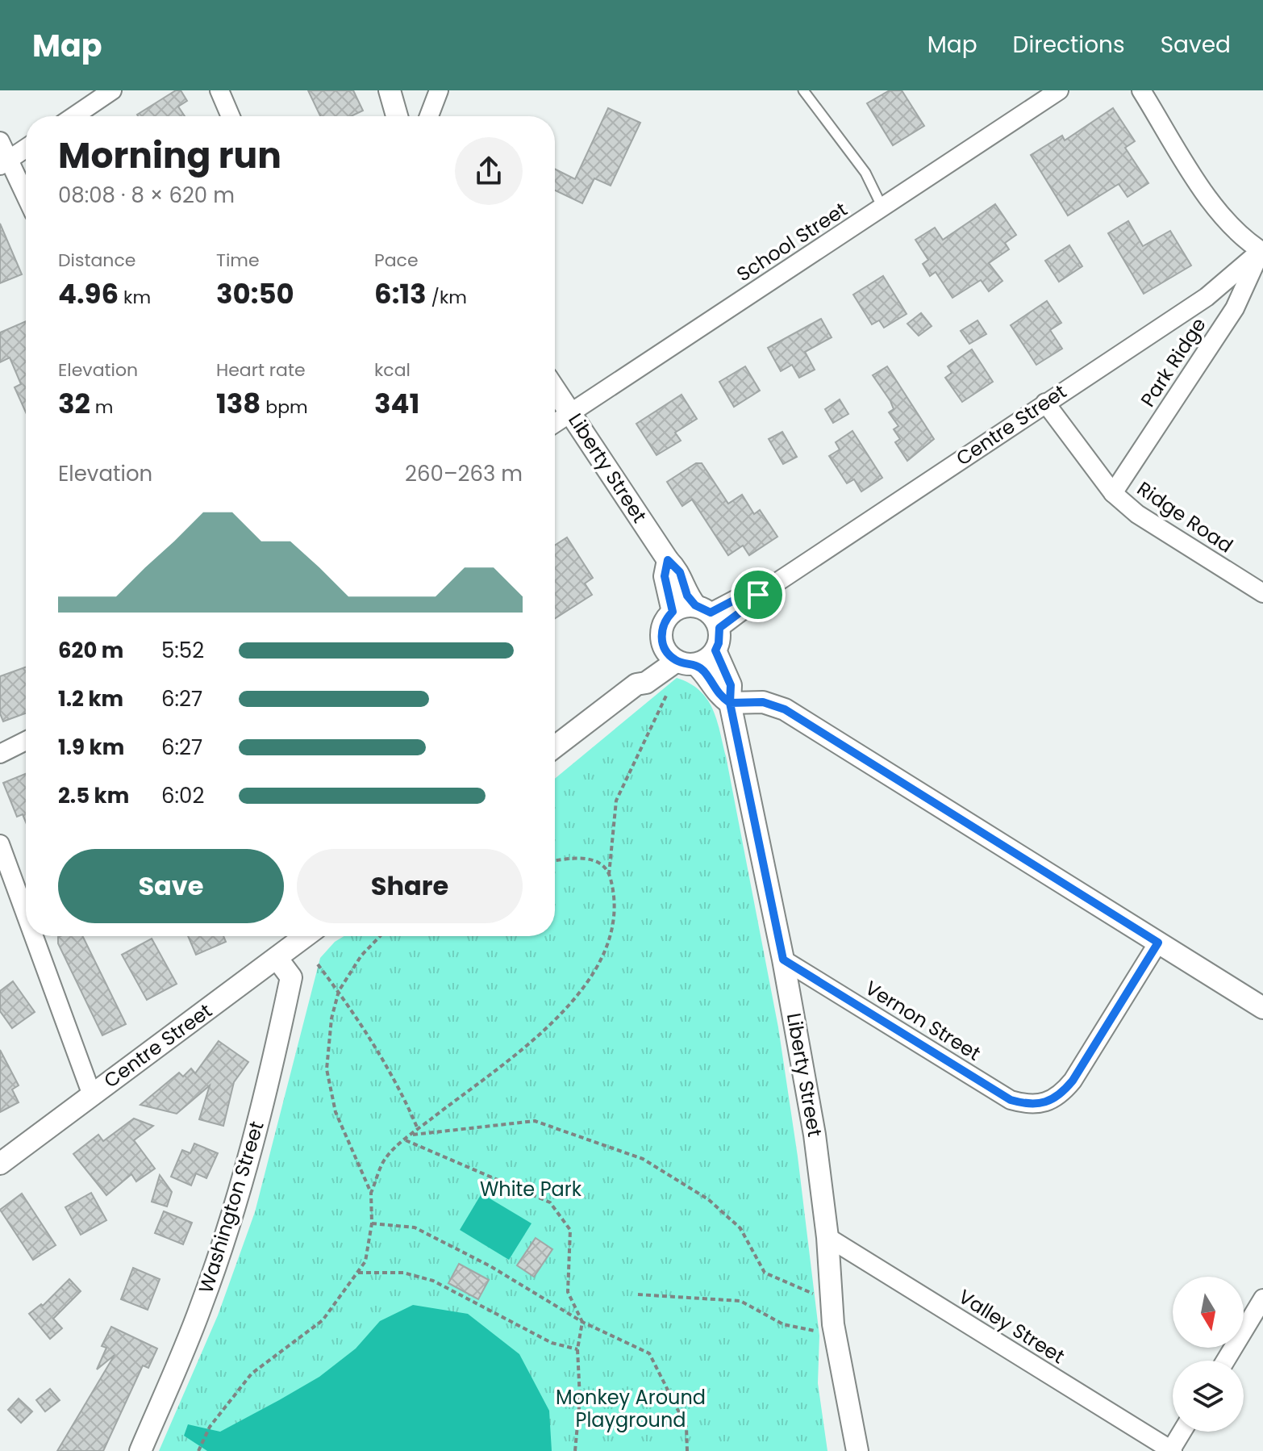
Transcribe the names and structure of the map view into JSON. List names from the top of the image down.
{
  "streets": {
    "street": [
      "School Street",
      "Park Ridge",
      "Centre Street",
      "Liberty Street",
      "Ridge Road",
      "Vernon Street",
      "Washington Street",
      "Valley Street"
    ]
  },
  "crossings": [
    ["School Street", "Liberty Street"],
    ["Park Ridge", "Centre Street"],
    ["Park Ridge", "Ridge Road"],
    ["Centre Street", "Liberty Street"],
    ["Centre Street", "Ridge Road"],
    ["Centre Street", "Washington Street"],
    ["Liberty Street", "Vernon Street"],
    ["Liberty Street", "Valley Street"]
  ],
  "parks": ["White Park", "Monkey Around Playground"],
  "north": "bottom",
  "page": {
    "header": "Map",
    "nav": ["Map", "Directions", "Saved"],
    "heading": ["Morning run", "08:08 · 8 × 620 m"],
    "stats": [
      ["Distance", "4.96 km"],
      ["Time", "30:50"],
      ["Pace", "6:13 /km"],
      ["Elevation", "32 m"],
      ["Heart rate", "138 bpm"],
      ["kcal", "341"]
    ],
    "chart": ["Elevation", "260–263 m"],
    "list": [
      {
        "name": "620 m",
        "note": "5:52"
      },
      {
        "name": "1.2 km",
        "note": "6:27"
      },
      {
        "name": "1.9 km",
        "note": "6:27"
      },
      {
        "name": "2.5 km",
        "note": "6:02"
      }
    ],
    "buttons": ["Save", "Share"]
  }
}
